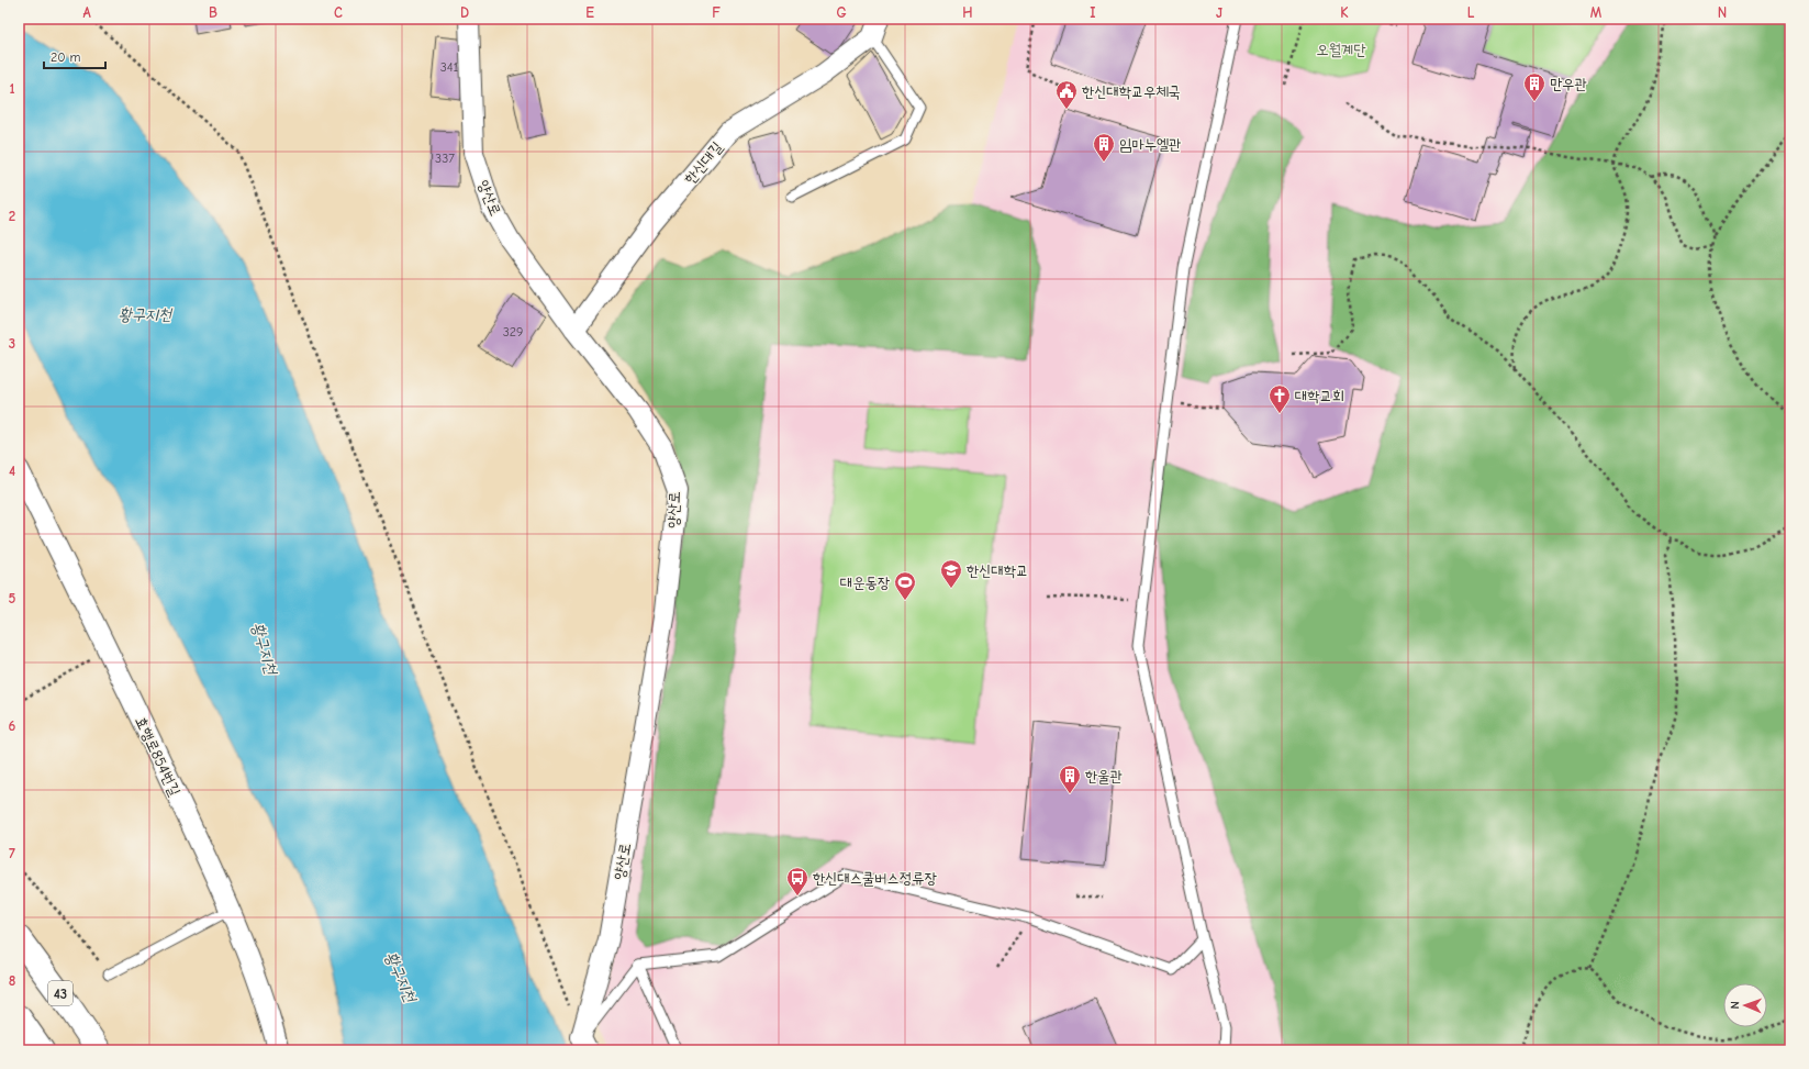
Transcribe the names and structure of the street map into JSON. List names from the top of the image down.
{
  "streets": {
    "highway": ["43"],
    "street": ["한신대길", "양산로", "효행로854번길"]
  },
  "crossings": [
    ["한신대길", "양산로"]
  ],
  "water": ["황구지천"],
  "parks": ["오월계단"],
  "places": {
    "building": ["만우관", "임마누엘관", "한울관"],
    "public building": ["한신대학교우체국"],
    "church": ["대학교회"],
    "school or university": ["한신대학교"],
    "sports": ["대운동장"],
    "bus stop": ["한신대스쿨버스정류장"]
  },
  "house_numbers": ["341", "337", "329"],
  "scale_bar": "20 m",
  "north": "left",
  "grid": {
    "columns": [
      "A",
      "B",
      "C",
      "D",
      "E",
      "F",
      "G",
      "H",
      "I",
      "J",
      "K",
      "L",
      "M",
      "N"
    ],
    "rows": [
      "1",
      "2",
      "3",
      "4",
      "5",
      "6",
      "7",
      "8"
    ]
  }
}
